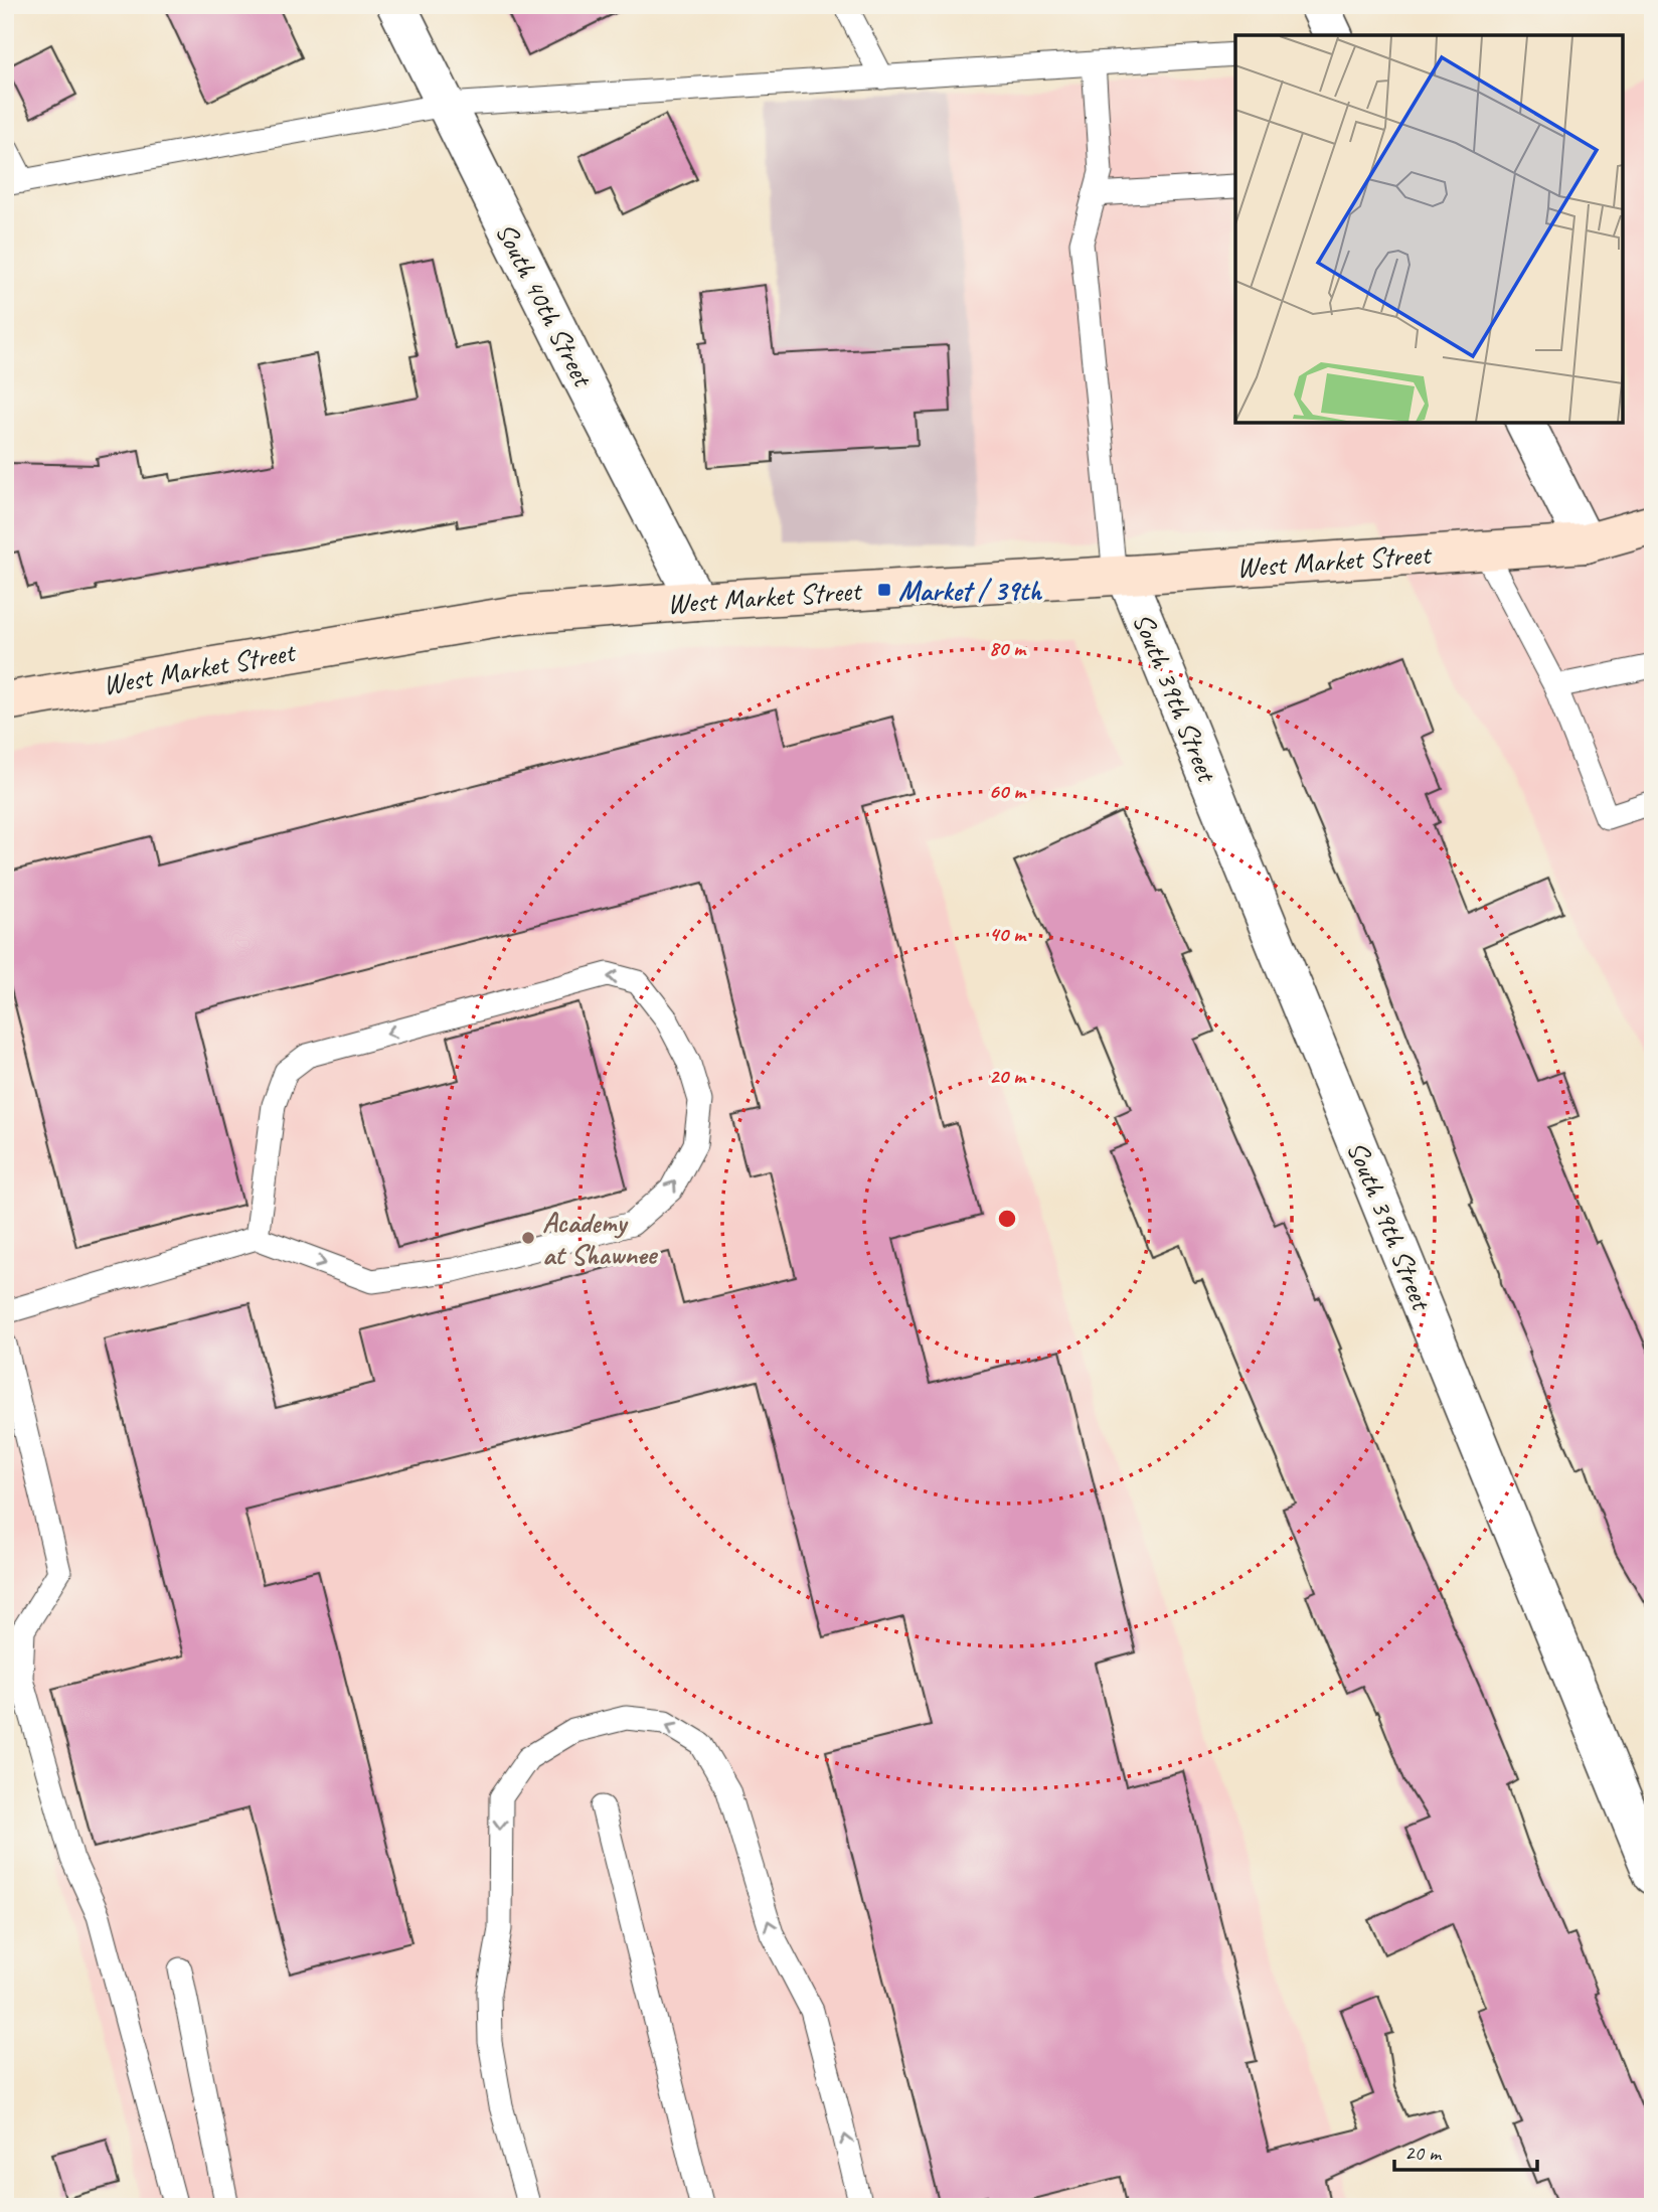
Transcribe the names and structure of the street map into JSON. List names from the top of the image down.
{
  "streets": {
    "street": ["South 40th Street", "West Market Street", "South 39th Street"]
  },
  "crossings": [
    ["South 40th Street", "West Market Street"],
    ["West Market Street", "South 39th Street"]
  ],
  "places": {
    "transit": ["Market / 39th"],
    "other": ["Academy at Shawnee"]
  },
  "scale_bar": "20 m",
  "rings": [
    "80 m",
    "60 m",
    "40 m",
    "20 m"
  ]
}
